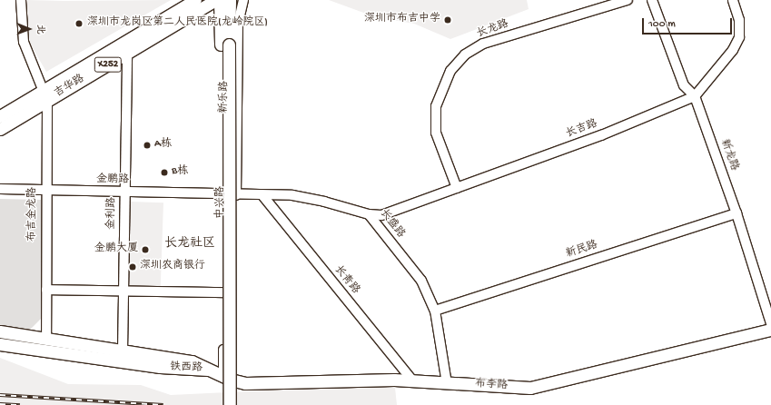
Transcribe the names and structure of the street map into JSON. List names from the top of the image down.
{
  "streets": {
    "main road": [
      "X252",
      "吉华路",
      "中兴路",
      "铁西路",
      "布李路"
    ],
    "street": [
      "长龙路",
      "新乐路",
      "长吉路",
      "新龙路",
      "金鹏路",
      "金利路",
      "布吉金龙路",
      "长盛路",
      "新民路",
      "长青路"
    ]
  },
  "crossings": [
    ["长龙路", "长吉路"],
    ["吉华路", "金利路"],
    ["吉华路", "布吉金龙路"],
    ["新乐路", "金鹏路"],
    ["新乐路", "长盛路"],
    ["长吉路", "新龙路"],
    ["长吉路", "长盛路"],
    ["新龙路", "新民路"],
    ["金鹏路", "金利路"],
    ["金鹏路", "布吉金龙路"],
    ["金鹏路", "长盛路"],
    ["金利路", "铁西路"],
    ["布吉金龙路", "铁西路"],
    ["长盛路", "新民路"],
    ["长盛路", "长青路"],
    ["长盛路", "布李路"],
    ["长青路", "布李路"],
    ["铁西路", "布李路"]
  ],
  "districts": ["长龙社区"],
  "places": [
    "深圳市布吉中学",
    "深圳市龙岗区第二人民医院(龙岭院区)",
    "A栋",
    "B栋",
    "金鹏大厦",
    "深圳农商银行"
  ],
  "scale_bar": "100 m",
  "north": "right"
}
